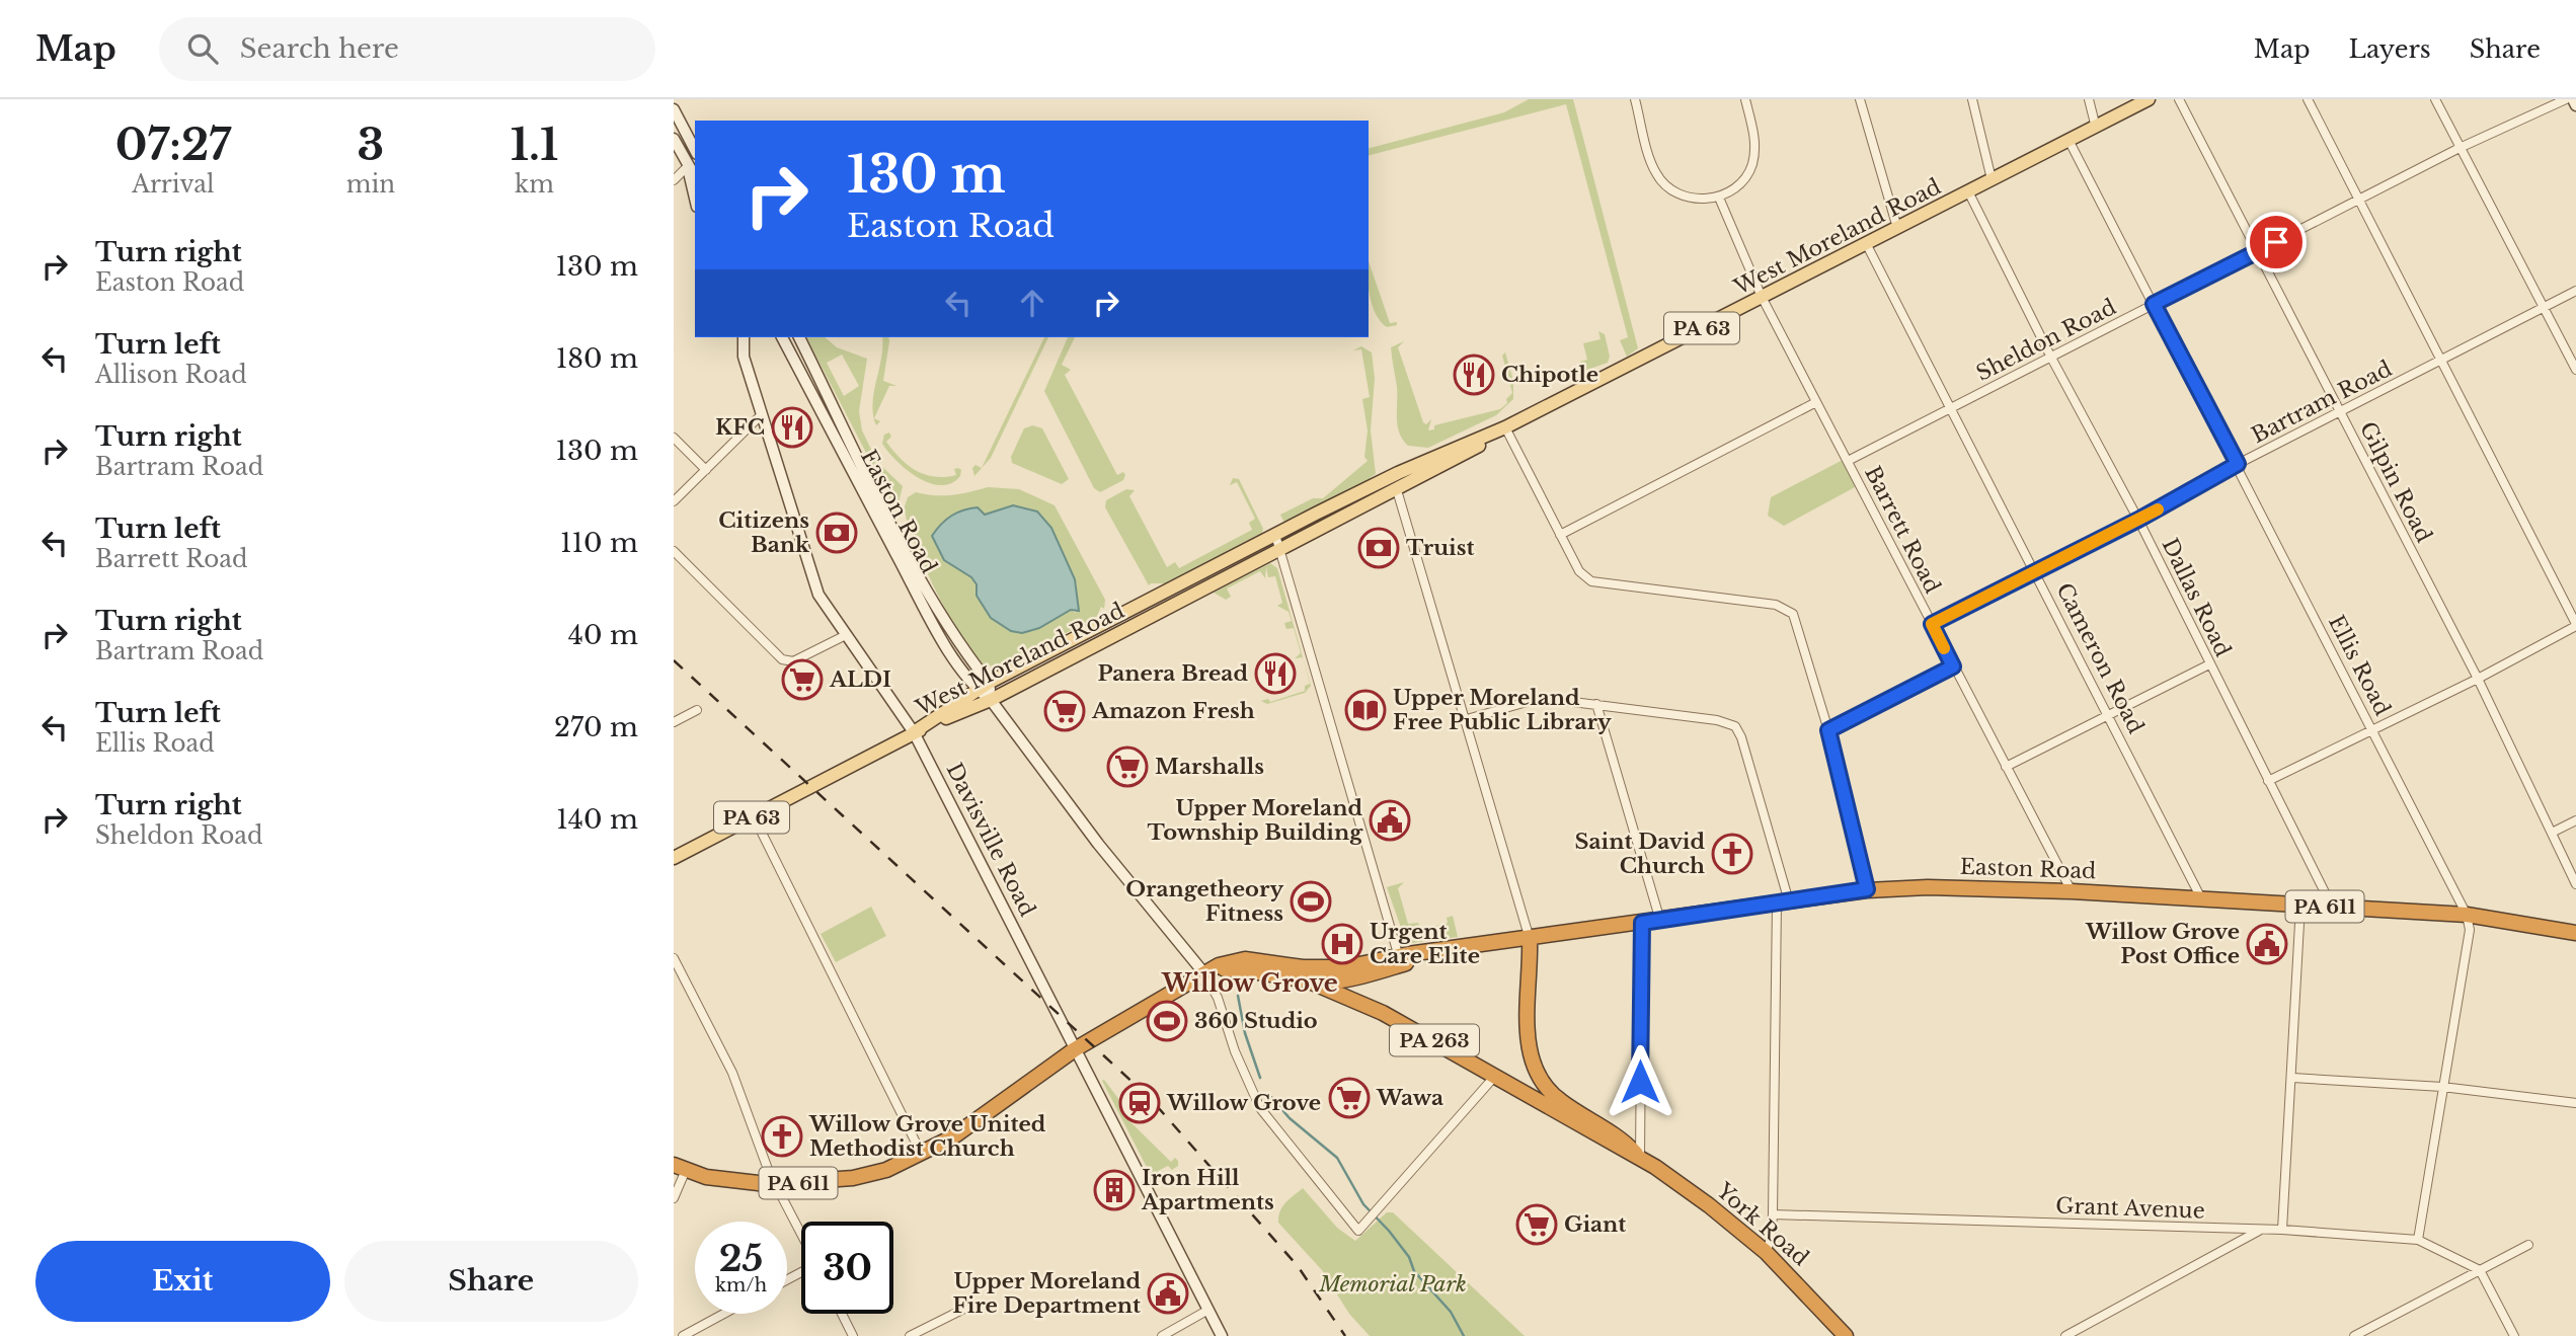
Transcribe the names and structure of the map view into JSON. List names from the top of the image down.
{
  "streets": {
    "highway": [
      "Easton Road",
      "PA 611",
      "PA 263",
      "York Road"
    ],
    "main road": ["West Moreland Road", "PA 63", "Davisville Road"],
    "street": [
      "Sheldon Road",
      "Bartram Road",
      "Gilpin Road",
      "Barrett Road",
      "Dallas Road",
      "Cameron Road",
      "Ellis Road",
      "Grant Avenue"
    ]
  },
  "crossings": [
    ["West Moreland Road", "PA 63"],
    ["West Moreland Road", "Easton Road"],
    ["West Moreland Road", "Barrett Road"],
    ["West Moreland Road", "Dallas Road"],
    ["West Moreland Road", "Cameron Road"],
    ["West Moreland Road", "Ellis Road"],
    ["West Moreland Road", "Davisville Road"],
    ["PA 63", "Davisville Road"],
    ["Sheldon Road", "Gilpin Road"],
    ["Sheldon Road", "Barrett Road"],
    ["Sheldon Road", "Dallas Road"],
    ["Sheldon Road", "Cameron Road"],
    ["Sheldon Road", "Ellis Road"],
    ["Bartram Road", "Gilpin Road"],
    ["Bartram Road", "Barrett Road"],
    ["Bartram Road", "Dallas Road"],
    ["Bartram Road", "Cameron Road"],
    ["Bartram Road", "Ellis Road"],
    ["Easton Road", "Barrett Road"],
    ["Easton Road", "Dallas Road"],
    ["Easton Road", "Cameron Road"],
    ["Easton Road", "Ellis Road"],
    ["Easton Road", "PA 611"],
    ["Easton Road", "York Road"],
    ["Ellis Road", "Grant Avenue"],
    ["Davisville Road", "PA 611"]
  ],
  "districts": ["Willow Grove"],
  "parks": ["Memorial Park"],
  "places": {
    "restaurant": ["Chipotle", "KFC", "Panera Bread"],
    "bank": ["Citizens Bank", "Truist"],
    "supermarket": [
      "ALDI",
      "Amazon Fresh",
      "Marshalls",
      "Wawa",
      "Giant"
    ],
    "library": ["Upper Moreland Free Public Library"],
    "public building": ["Upper Moreland Township Building", "Willow Grove Post Office", "Upper Moreland Fire Department"],
    "church": ["Saint David Church", "Willow Grove United Methodist Church"],
    "sports": ["Orangetheory Fitness", "360 Studio"],
    "hospital": ["Urgent Care Elite"],
    "station": ["Willow Grove"],
    "building": ["Iron Hill Apartments"]
  },
  "page": {
    "header": "Map",
    "search": "Search here",
    "nav": ["Map", "Layers", "Share"],
    "eta": [
      "07:27",
      "Arrival",
      "3",
      "min",
      "1.1",
      "km"
    ],
    "turn": ["130 m", "Easton Road"],
    "list": [
      {
        "name": "Turn right",
        "note": "Easton Road",
        "value": "130 m"
      },
      {
        "name": "Turn left",
        "note": "Allison Road",
        "value": "180 m"
      },
      {
        "name": "Turn right",
        "note": "Bartram Road",
        "value": "130 m"
      },
      {
        "name": "Turn left",
        "note": "Barrett Road",
        "value": "110 m"
      },
      {
        "name": "Turn right",
        "note": "Bartram Road",
        "value": "40 m"
      },
      {
        "name": "Turn left",
        "note": "Ellis Road",
        "value": "270 m"
      },
      {
        "name": "Turn right",
        "note": "Sheldon Road",
        "value": "140 m"
      }
    ],
    "speed": "25 km/h",
    "limit": "30",
    "buttons": ["Exit", "Share"]
  }
}
